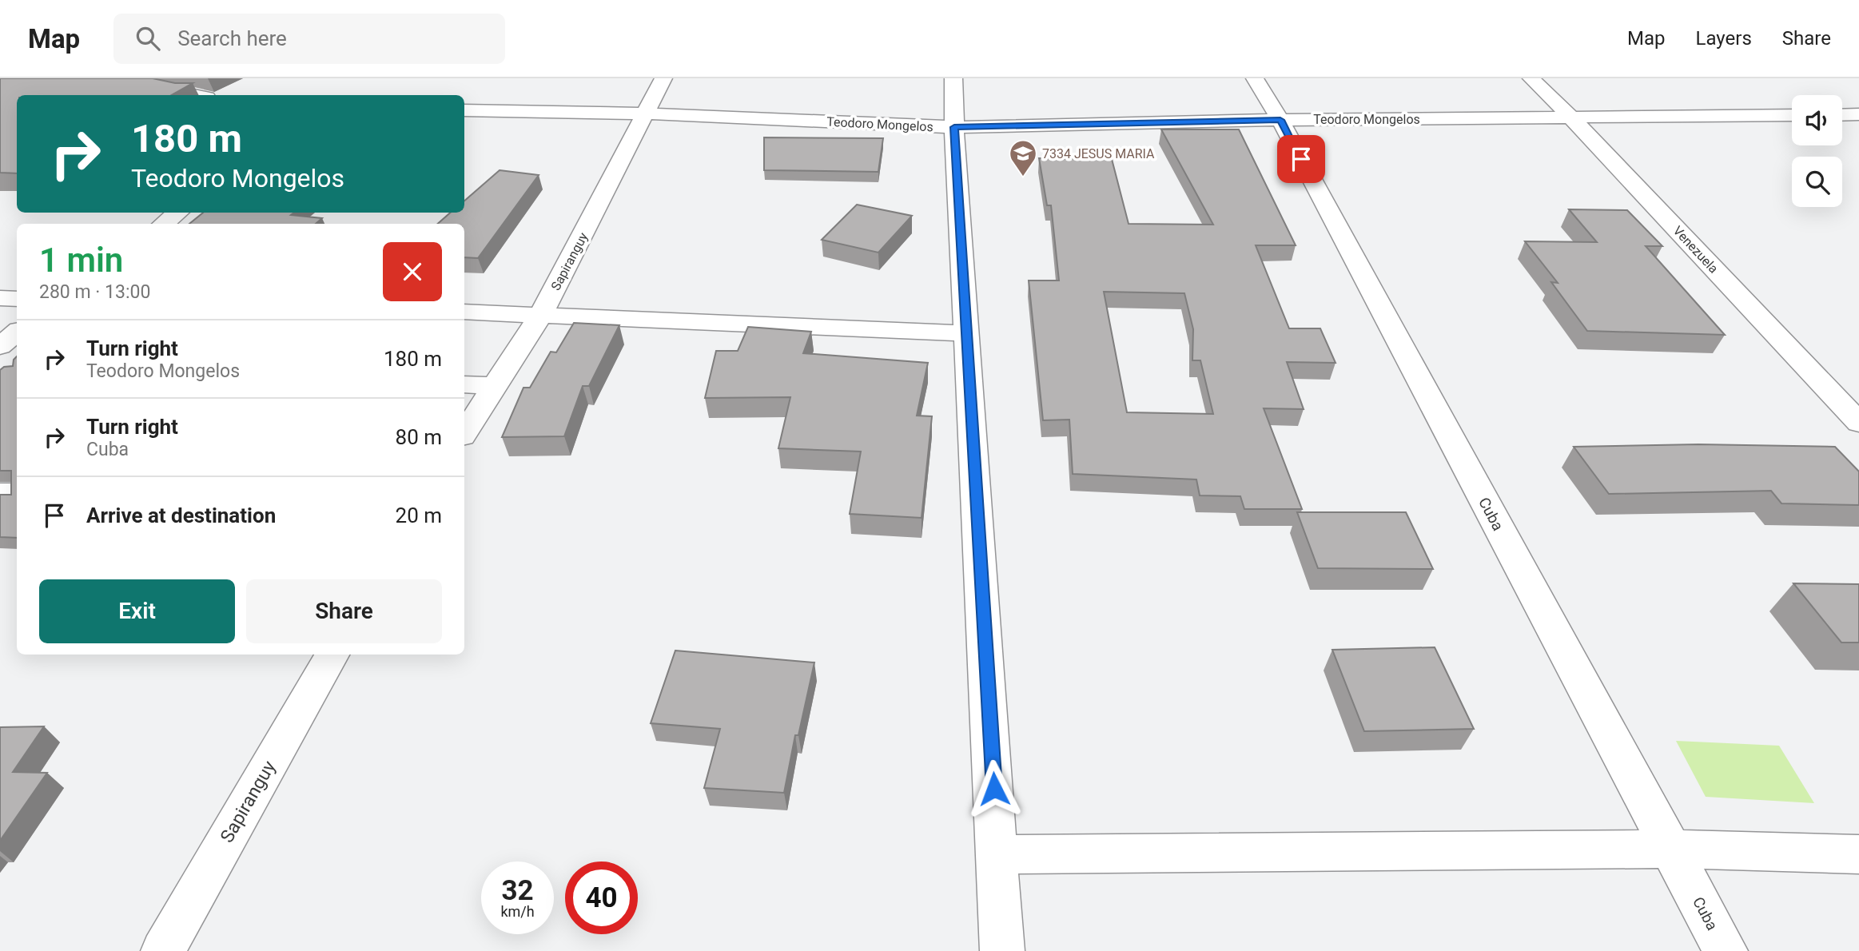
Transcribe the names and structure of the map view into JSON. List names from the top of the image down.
{
  "streets": {
    "street": [
      "Teodoro Mongelos",
      "Venezuela",
      "Sapiranguy",
      "Cuba"
    ]
  },
  "crossings": [
    ["Teodoro Mongelos", "Venezuela"],
    ["Teodoro Mongelos", "Sapiranguy"],
    ["Teodoro Mongelos", "Cuba"]
  ],
  "places": {
    "school or university": ["7334 JESUS MARIA"]
  },
  "page": {
    "header": "Map",
    "search": "Search here",
    "nav": ["Map", "Layers", "Share"],
    "turn": ["180 m", "Teodoro Mongelos"],
    "heading": ["1 min", "280 m · 13:00"],
    "list": [
      {
        "name": "Turn right",
        "note": "Teodoro Mongelos",
        "value": "180 m"
      },
      {
        "name": "Turn right",
        "note": "Cuba",
        "value": "80 m"
      },
      {
        "name": "Arrive at destination",
        "value": "20 m"
      }
    ],
    "buttons": ["Exit", "Share"],
    "speed": "32 km/h",
    "limit": "40"
  }
}
